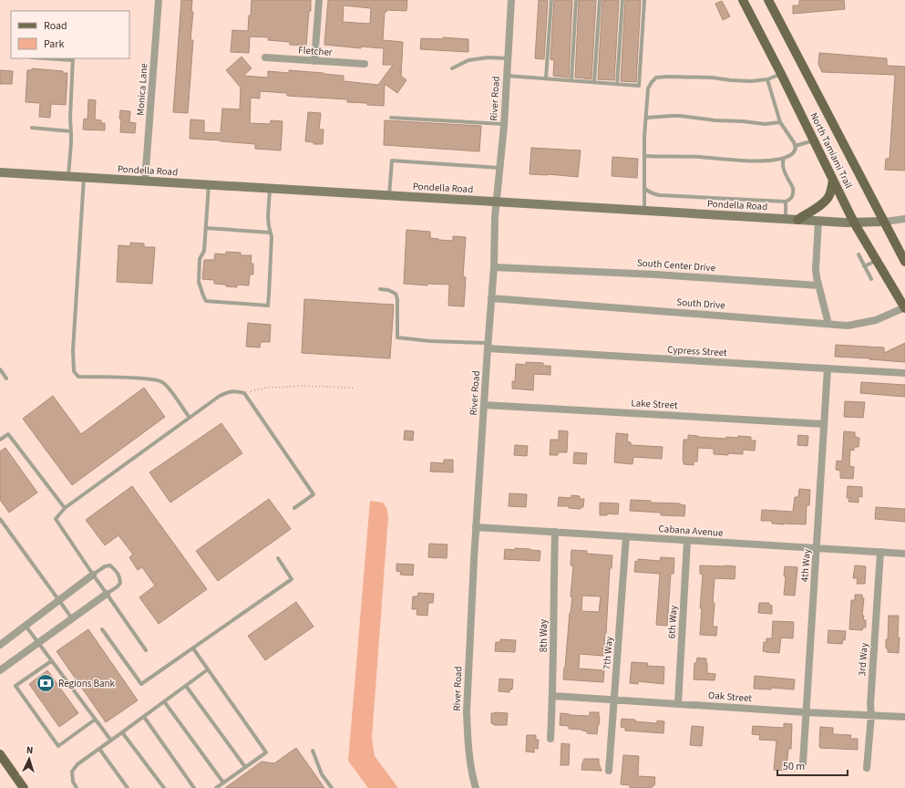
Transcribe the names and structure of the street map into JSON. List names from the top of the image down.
{
  "streets": {
    "main road": ["North Tamiami Trail", "Pondella Road"],
    "street": [
      "Fletcher",
      "Monica Lane",
      "River Road",
      "South Center Drive",
      "South Drive",
      "Cypress Street",
      "Lake Street",
      "Cabana Avenue",
      "4th Way",
      "6th Way",
      "8th Way",
      "7th Way",
      "3rd Way",
      "Oak Street"
    ]
  },
  "crossings": [
    ["Monica Lane", "Pondella Road"],
    ["River Road", "Pondella Road"],
    ["River Road", "South Center Drive"],
    ["River Road", "South Drive"],
    ["River Road", "Cypress Street"],
    ["River Road", "Lake Street"],
    ["River Road", "Cabana Avenue"],
    ["North Tamiami Trail", "Pondella Road"],
    ["North Tamiami Trail", "South Drive"],
    ["Cypress Street", "4th Way"],
    ["Lake Street", "4th Way"],
    ["Cabana Avenue", "4th Way"],
    ["Cabana Avenue", "6th Way"],
    ["Cabana Avenue", "8th Way"],
    ["Cabana Avenue", "7th Way"],
    ["Cabana Avenue", "3rd Way"],
    ["4th Way", "Oak Street"],
    ["6th Way", "Oak Street"],
    ["8th Way", "Oak Street"],
    ["7th Way", "Oak Street"],
    ["3rd Way", "Oak Street"]
  ],
  "places": {
    "bank": ["Regions Bank"]
  },
  "legend": ["Road", "Park"],
  "scale_bar": "50 m",
  "north": "top"
}
